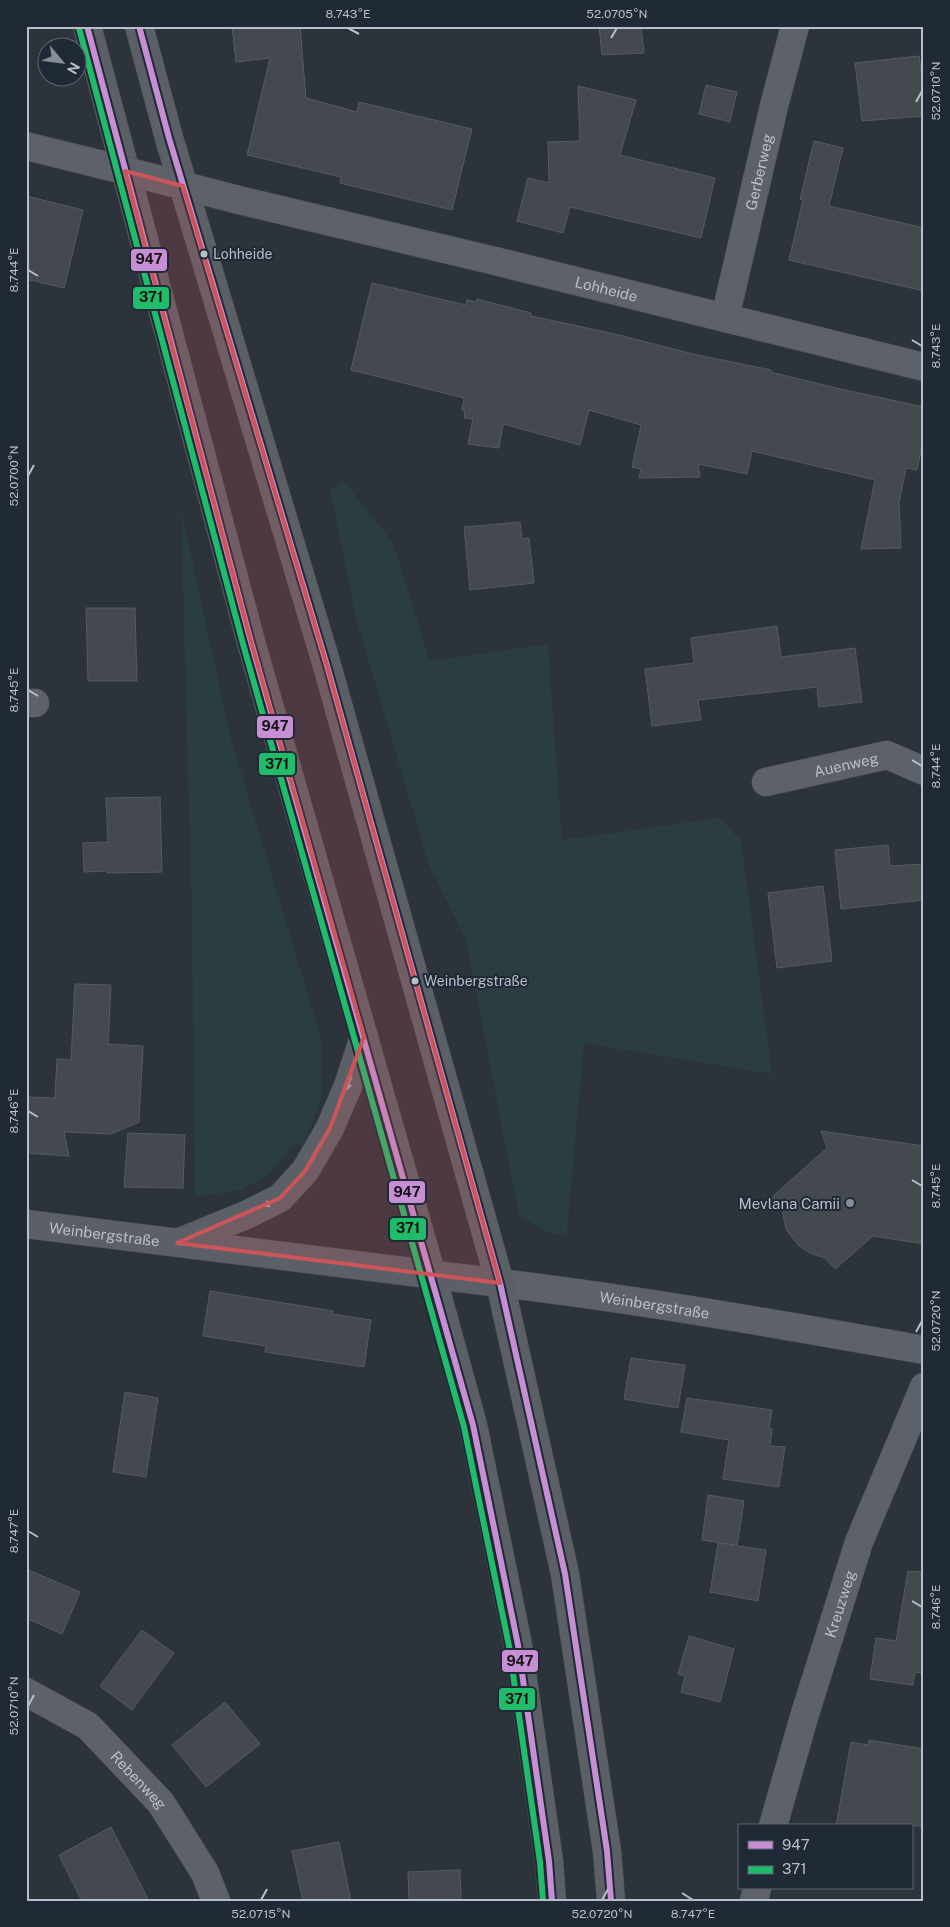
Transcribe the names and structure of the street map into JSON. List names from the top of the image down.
{
  "streets": {
    "main road": ["Weinbergstraße"],
    "street": [
      "Gerberweg",
      "Lohheide",
      "Auenweg",
      "Kreuzweg",
      "Rebenweg"
    ]
  },
  "crossings": [
    ["Gerberweg", "Lohheide"]
  ],
  "places": ["Lohheide", "Weinbergstraße", "Mevlana Camii"],
  "lines": ["transit line 947", "transit line 371"],
  "legend": ["947", "371"],
  "north": "bottom right",
  "coordinates": [
    "8.743°E",
    "52.0705°N",
    "52.0710°N",
    "8.744°E",
    "52.0700°N",
    "8.745°E",
    "8.746°E",
    "52.0720°N",
    "8.747°E",
    "52.0715°N"
  ]
}
